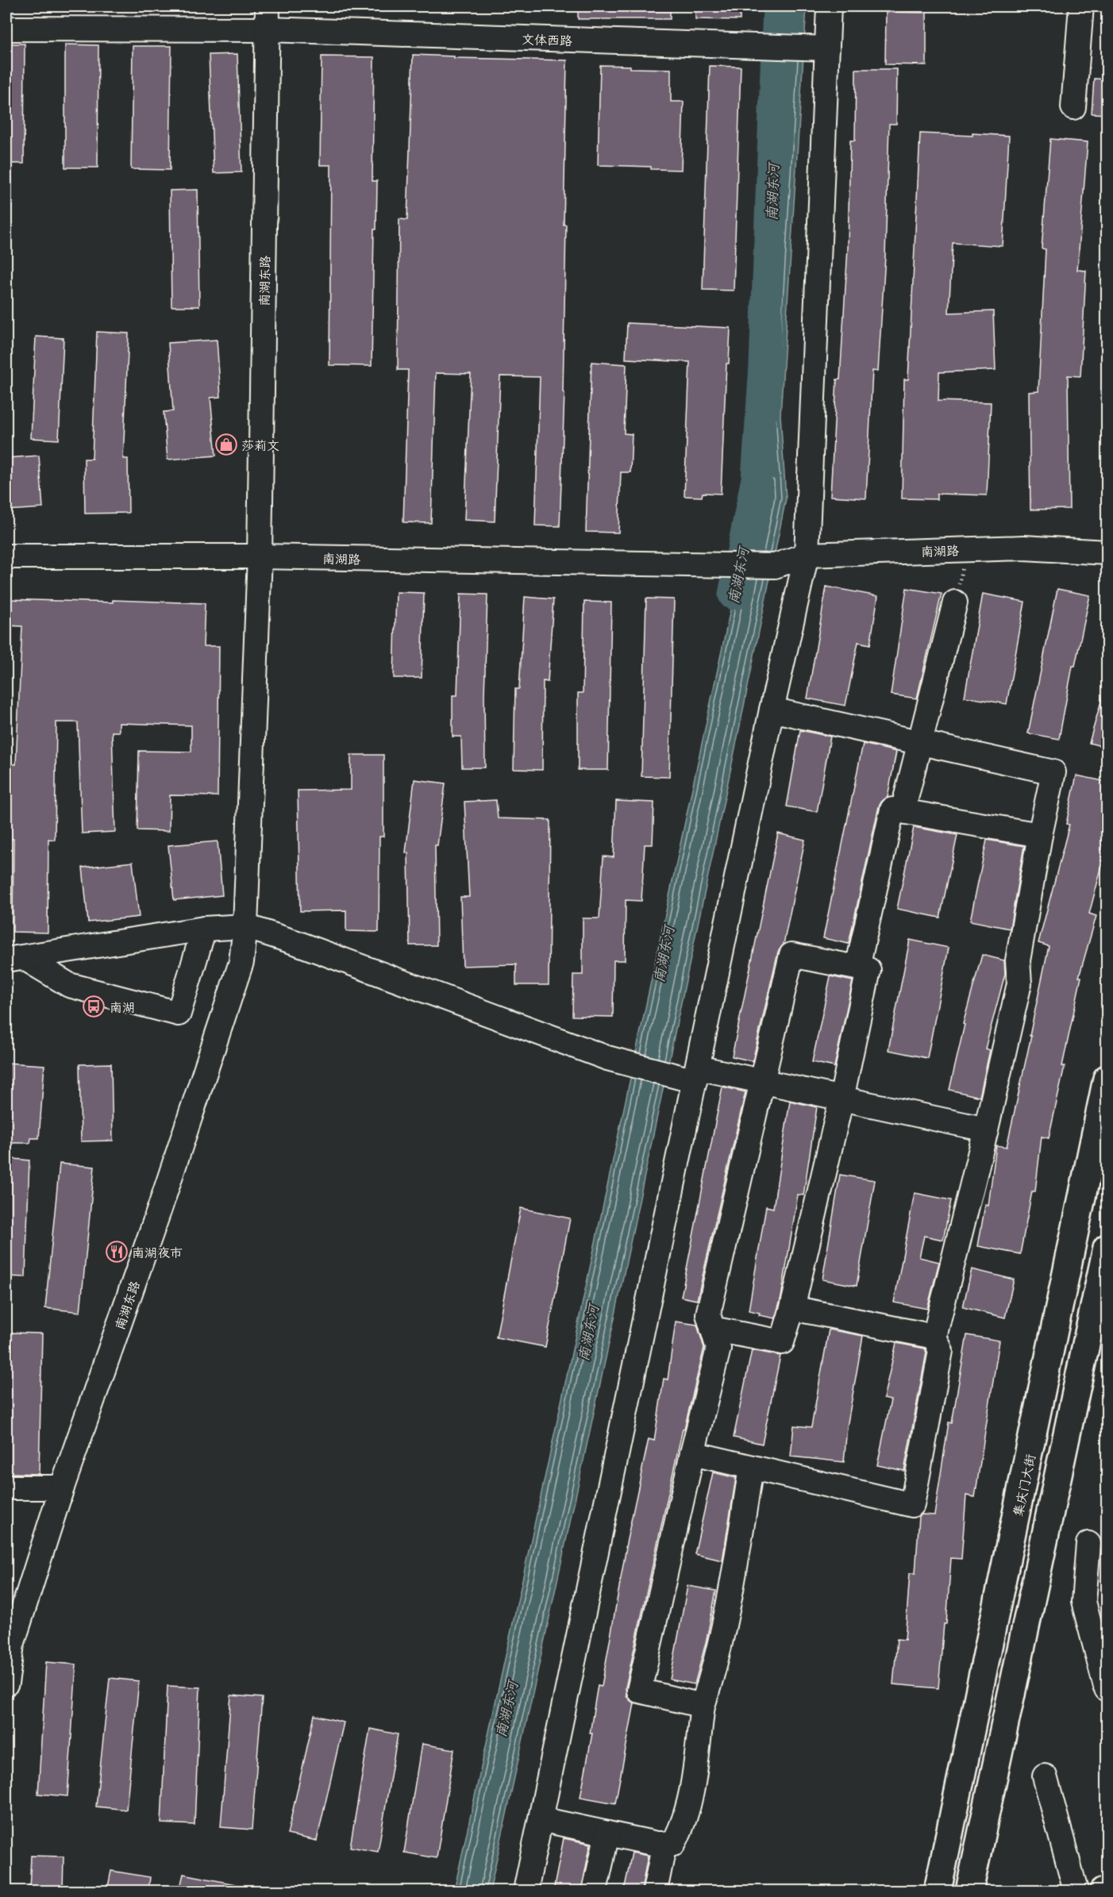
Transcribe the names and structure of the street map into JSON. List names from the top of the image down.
{
  "streets": {
    "main road": ["集庆门大街"],
    "street": ["文体西路", "南湖东路", "南湖路"]
  },
  "crossings": [
    ["文体西路", "南湖东路"],
    ["南湖东路", "南湖路"]
  ],
  "water": ["南湖东河"],
  "places": {
    "shop": ["莎莉文"],
    "bus stop": ["南湖"],
    "restaurant": ["南湖夜市"]
  }
}
